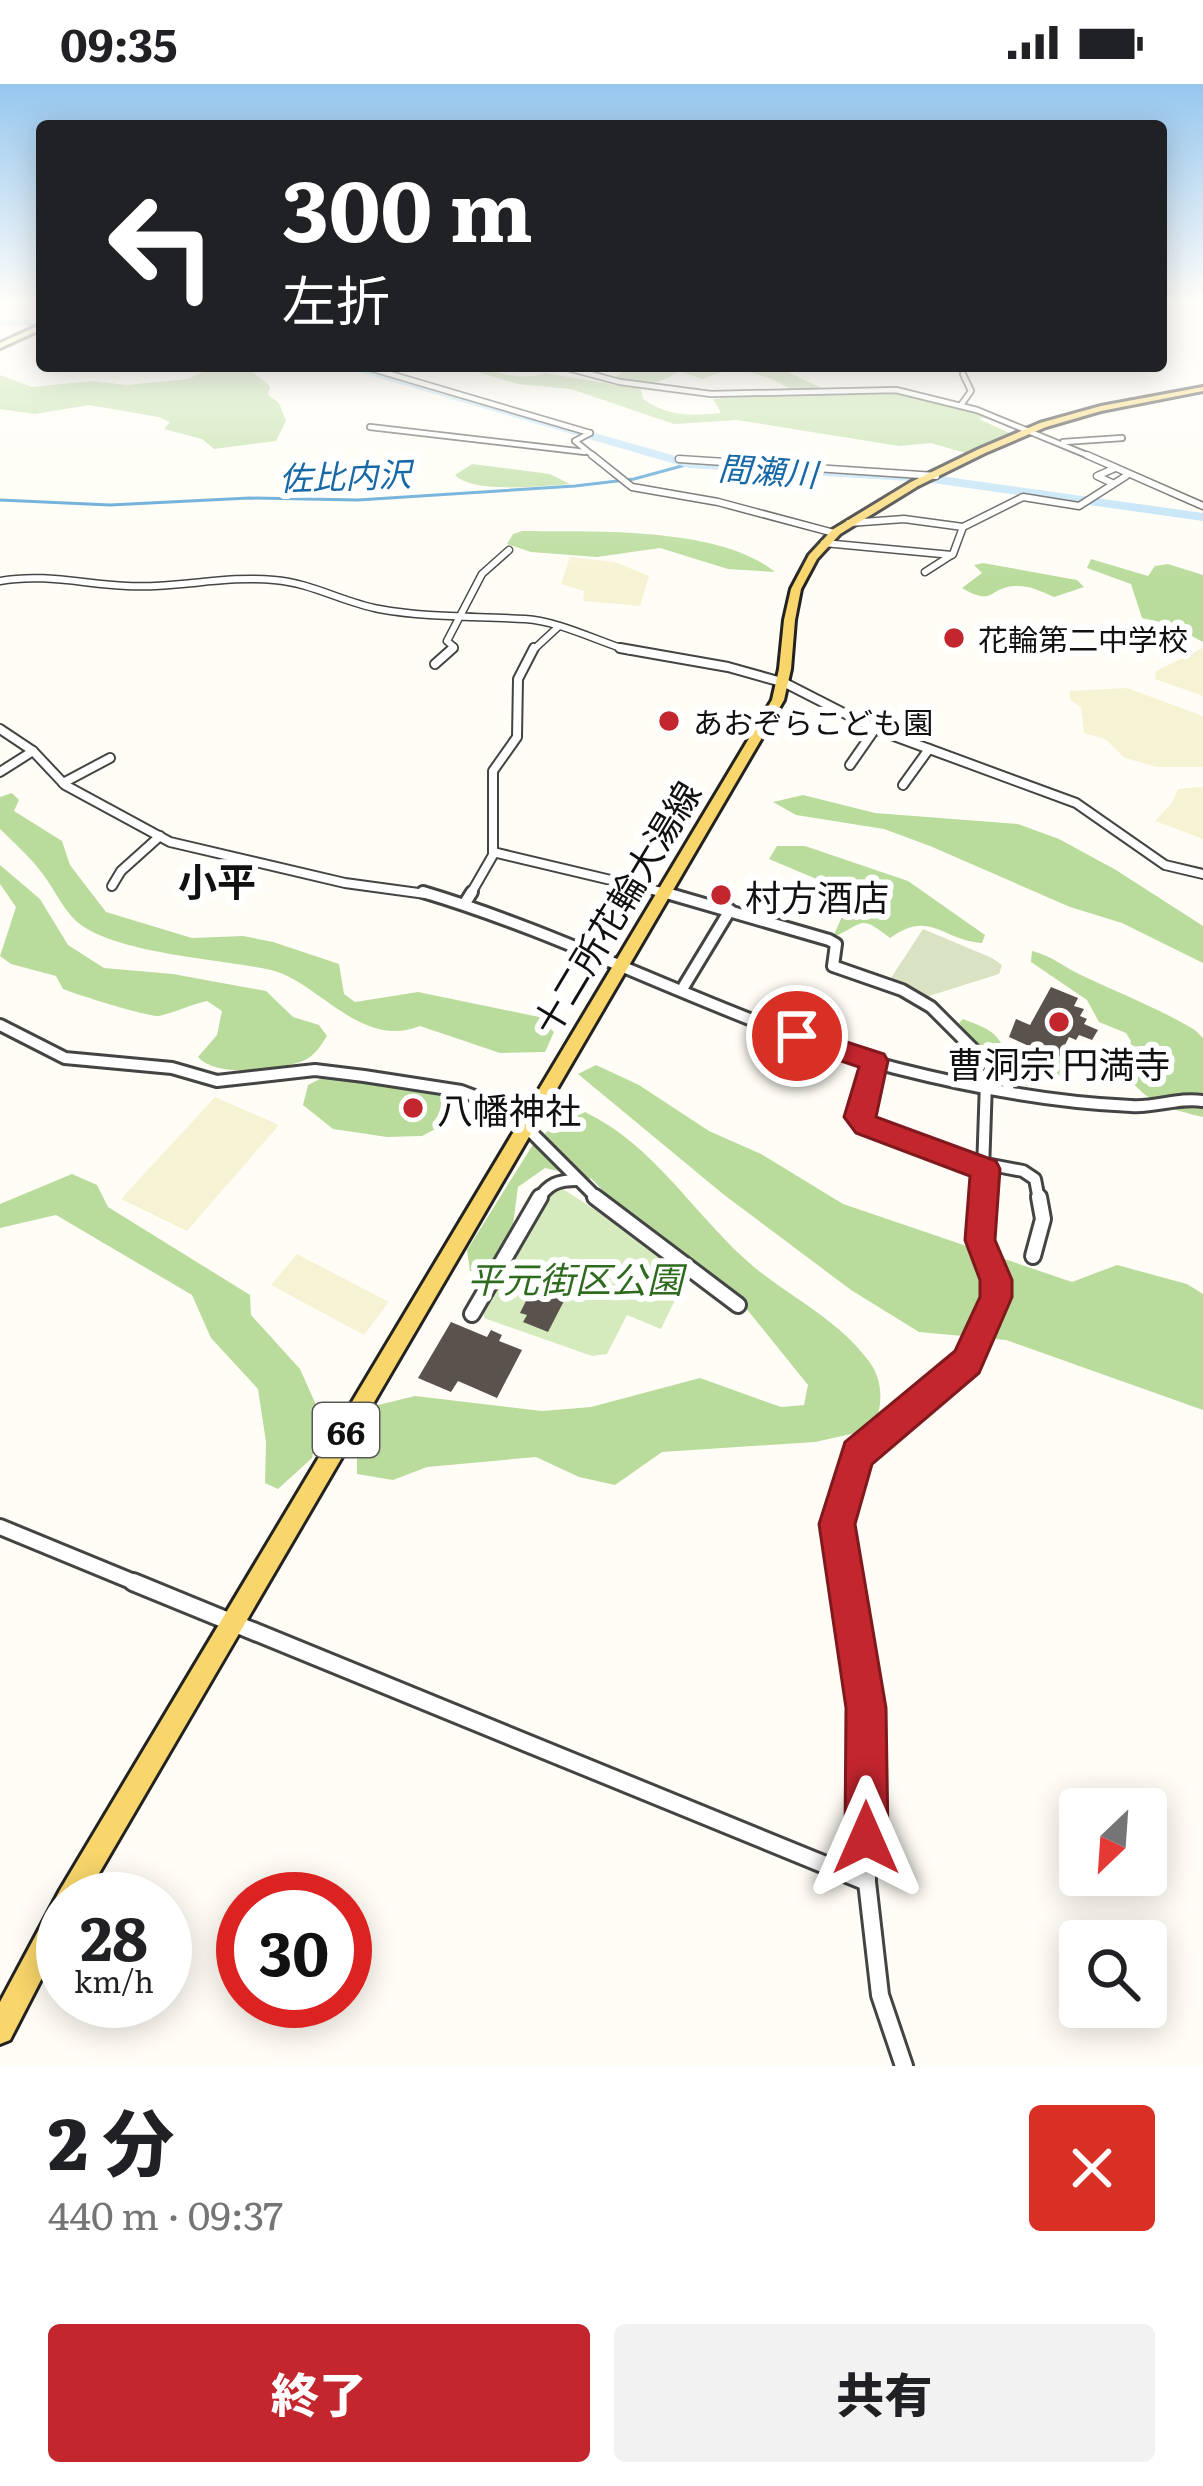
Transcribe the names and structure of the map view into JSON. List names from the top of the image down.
{
  "streets": {
    "main road": ["十二所花輪大湯線", "66"]
  },
  "districts": ["小平"],
  "water": ["間瀬川", "佐比内沢"],
  "parks": ["平元街区公園"],
  "places": [
    "花輪第二中学校",
    "あおぞらこども園",
    "村方酒店",
    "曹洞宗 円満寺",
    "八幡神社"
  ],
  "north": "bottom left",
  "page": {
    "status": "09:35",
    "turn": ["300 m", "左折"],
    "speed": "28 km/h",
    "limit": "30",
    "heading": ["2 分", "440 m · 09:37"],
    "buttons": ["終了", "共有"]
  }
}
